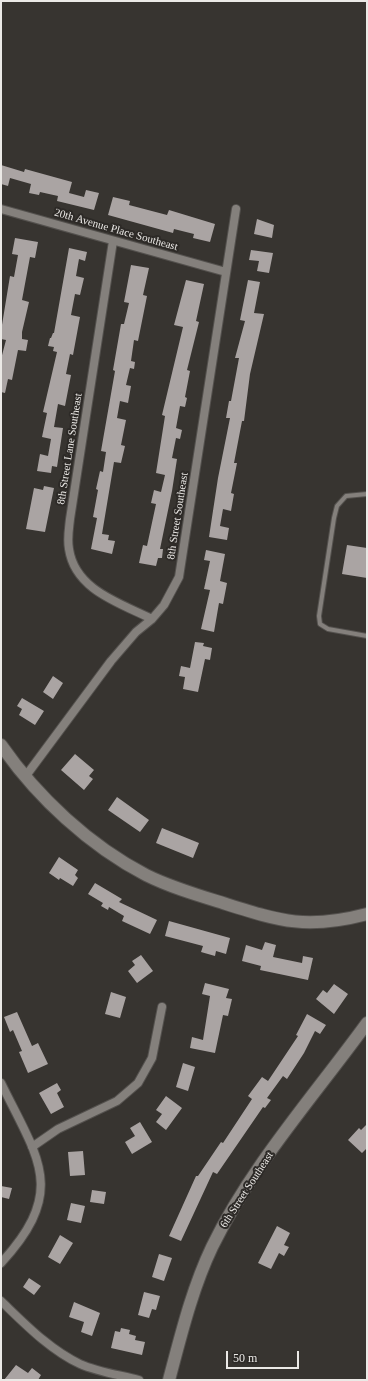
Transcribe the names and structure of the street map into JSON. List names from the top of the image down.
{
  "streets": {
    "street": [
      "20th Avenue Place Southeast",
      "8th Street Lane Southeast",
      "8th Street Southeast",
      "6th Street Southeast"
    ]
  },
  "crossings": [
    ["20th Avenue Place Southeast", "8th Street Lane Southeast"],
    ["20th Avenue Place Southeast", "8th Street Southeast"],
    ["8th Street Lane Southeast", "8th Street Southeast"]
  ],
  "scale_bar": "50 m"
}
